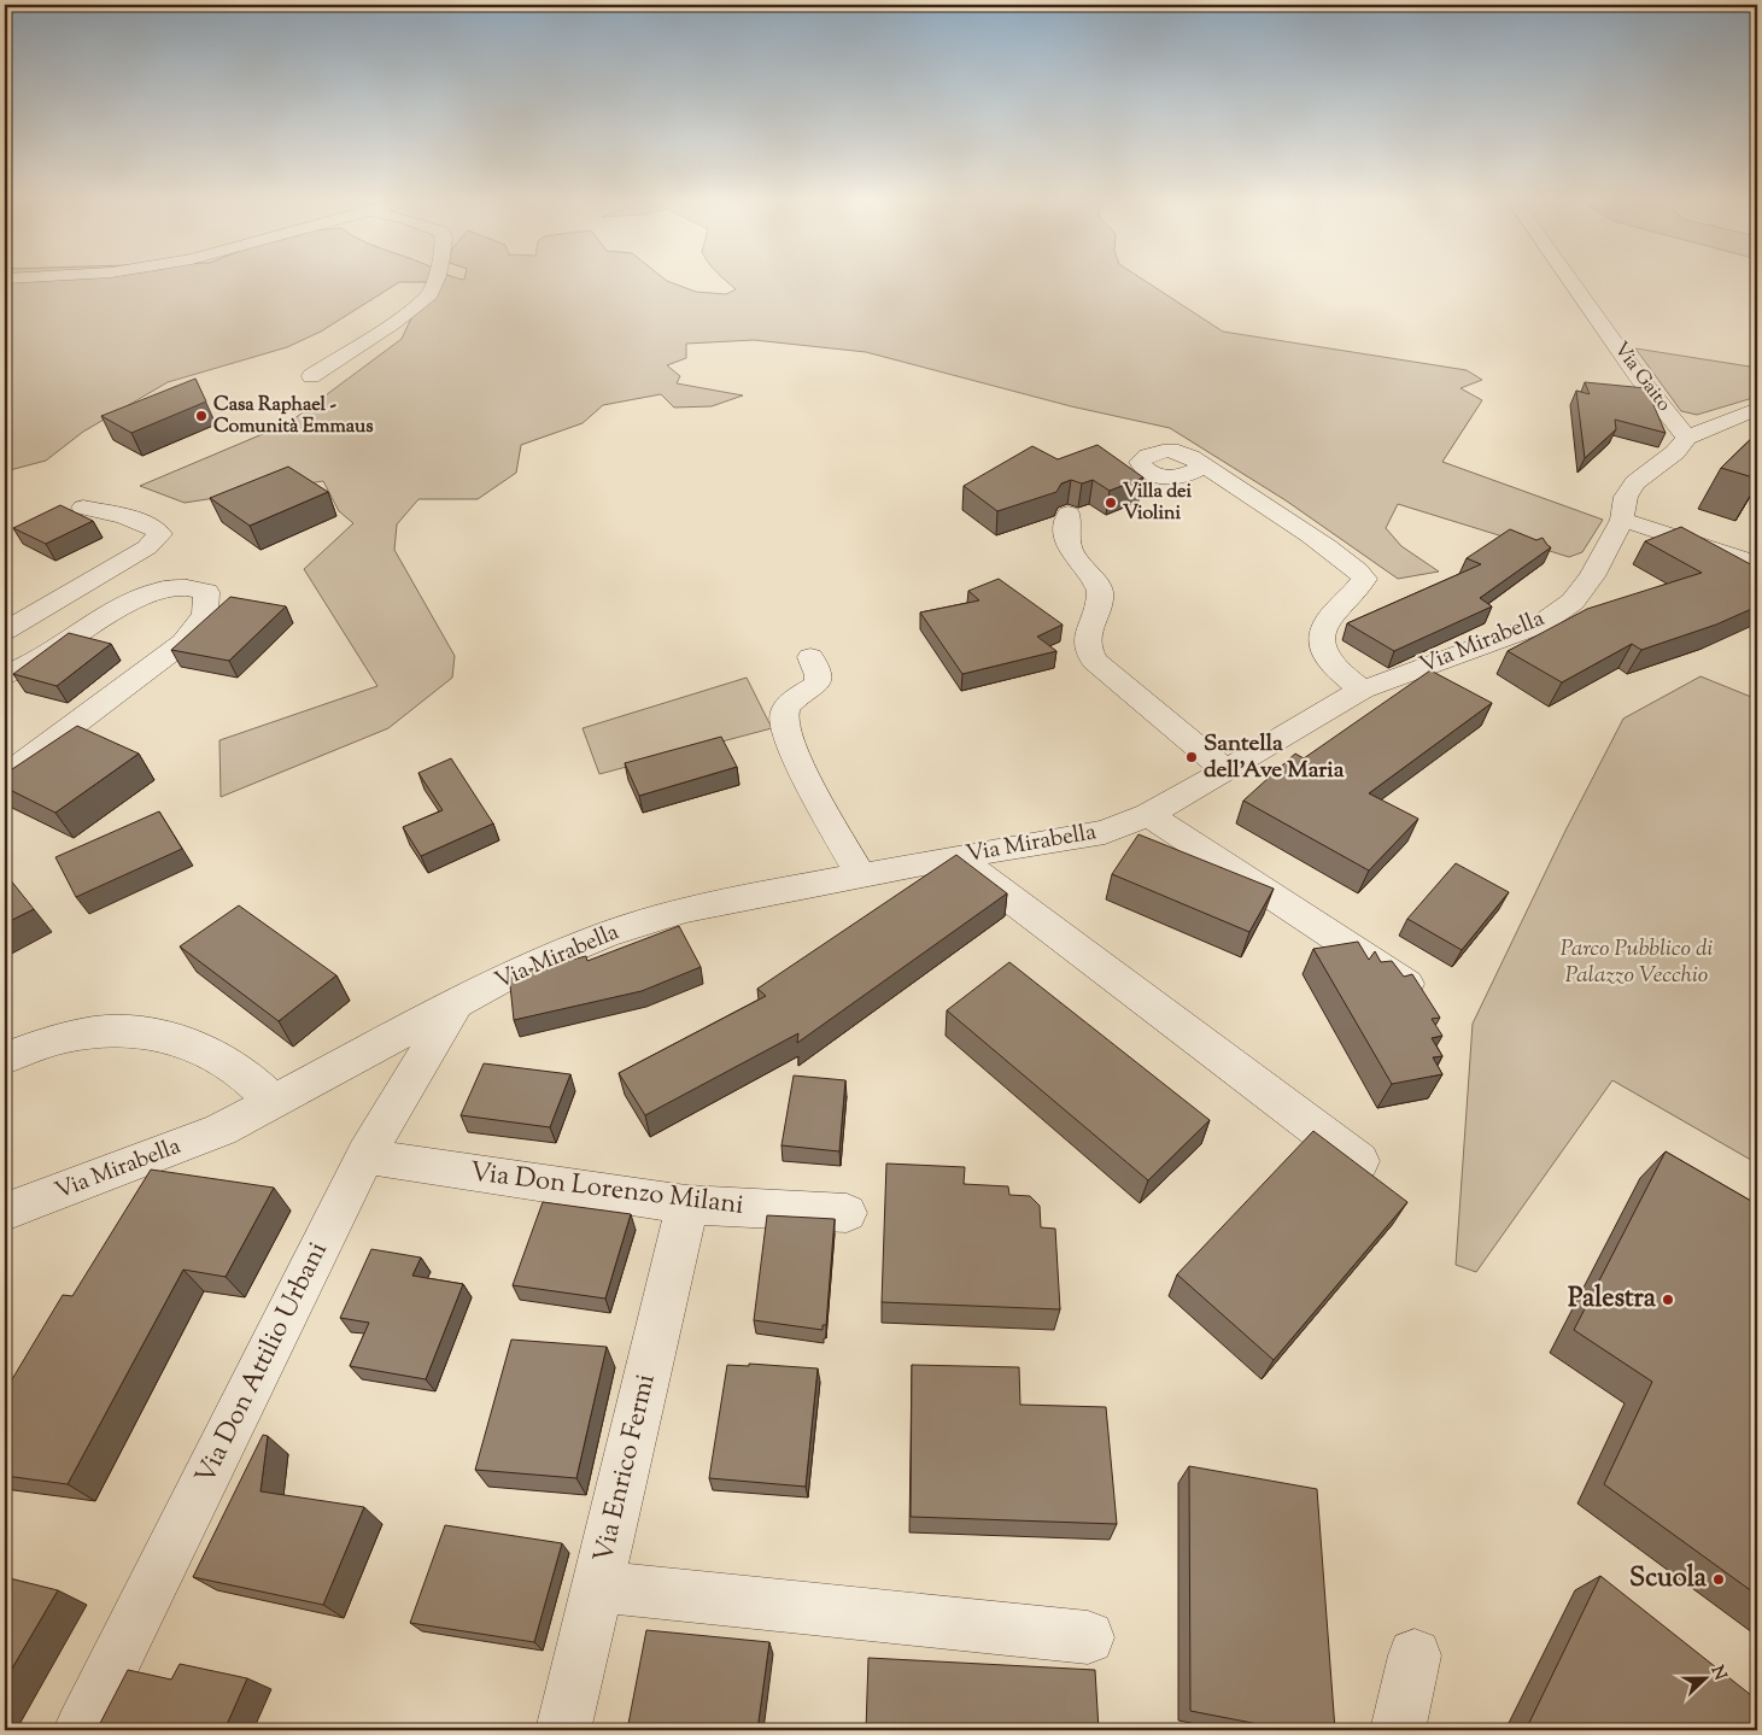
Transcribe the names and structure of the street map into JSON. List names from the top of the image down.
{
  "streets": {
    "street": [
      "Via Gaito",
      "Via Mirabella",
      "Via Don Lorenzo Milani",
      "Via Don Attilio Urbani",
      "Via Enrico Fermi"
    ]
  },
  "crossings": [
    ["Via Gaito", "Via Mirabella"],
    ["Via Mirabella", "Via Don Attilio Urbani"],
    ["Via Don Lorenzo Milani", "Via Don Attilio Urbani"],
    ["Via Don Lorenzo Milani", "Via Enrico Fermi"]
  ],
  "parks": ["Parco Pubblico di Palazzo Vecchio"],
  "places": [
    "Casa Raphael - Comunità Emmaus",
    "Villa dei Violini",
    "Santella dell'Ave Maria",
    "Palestra",
    "Scuola"
  ],
  "north": "right"
}
